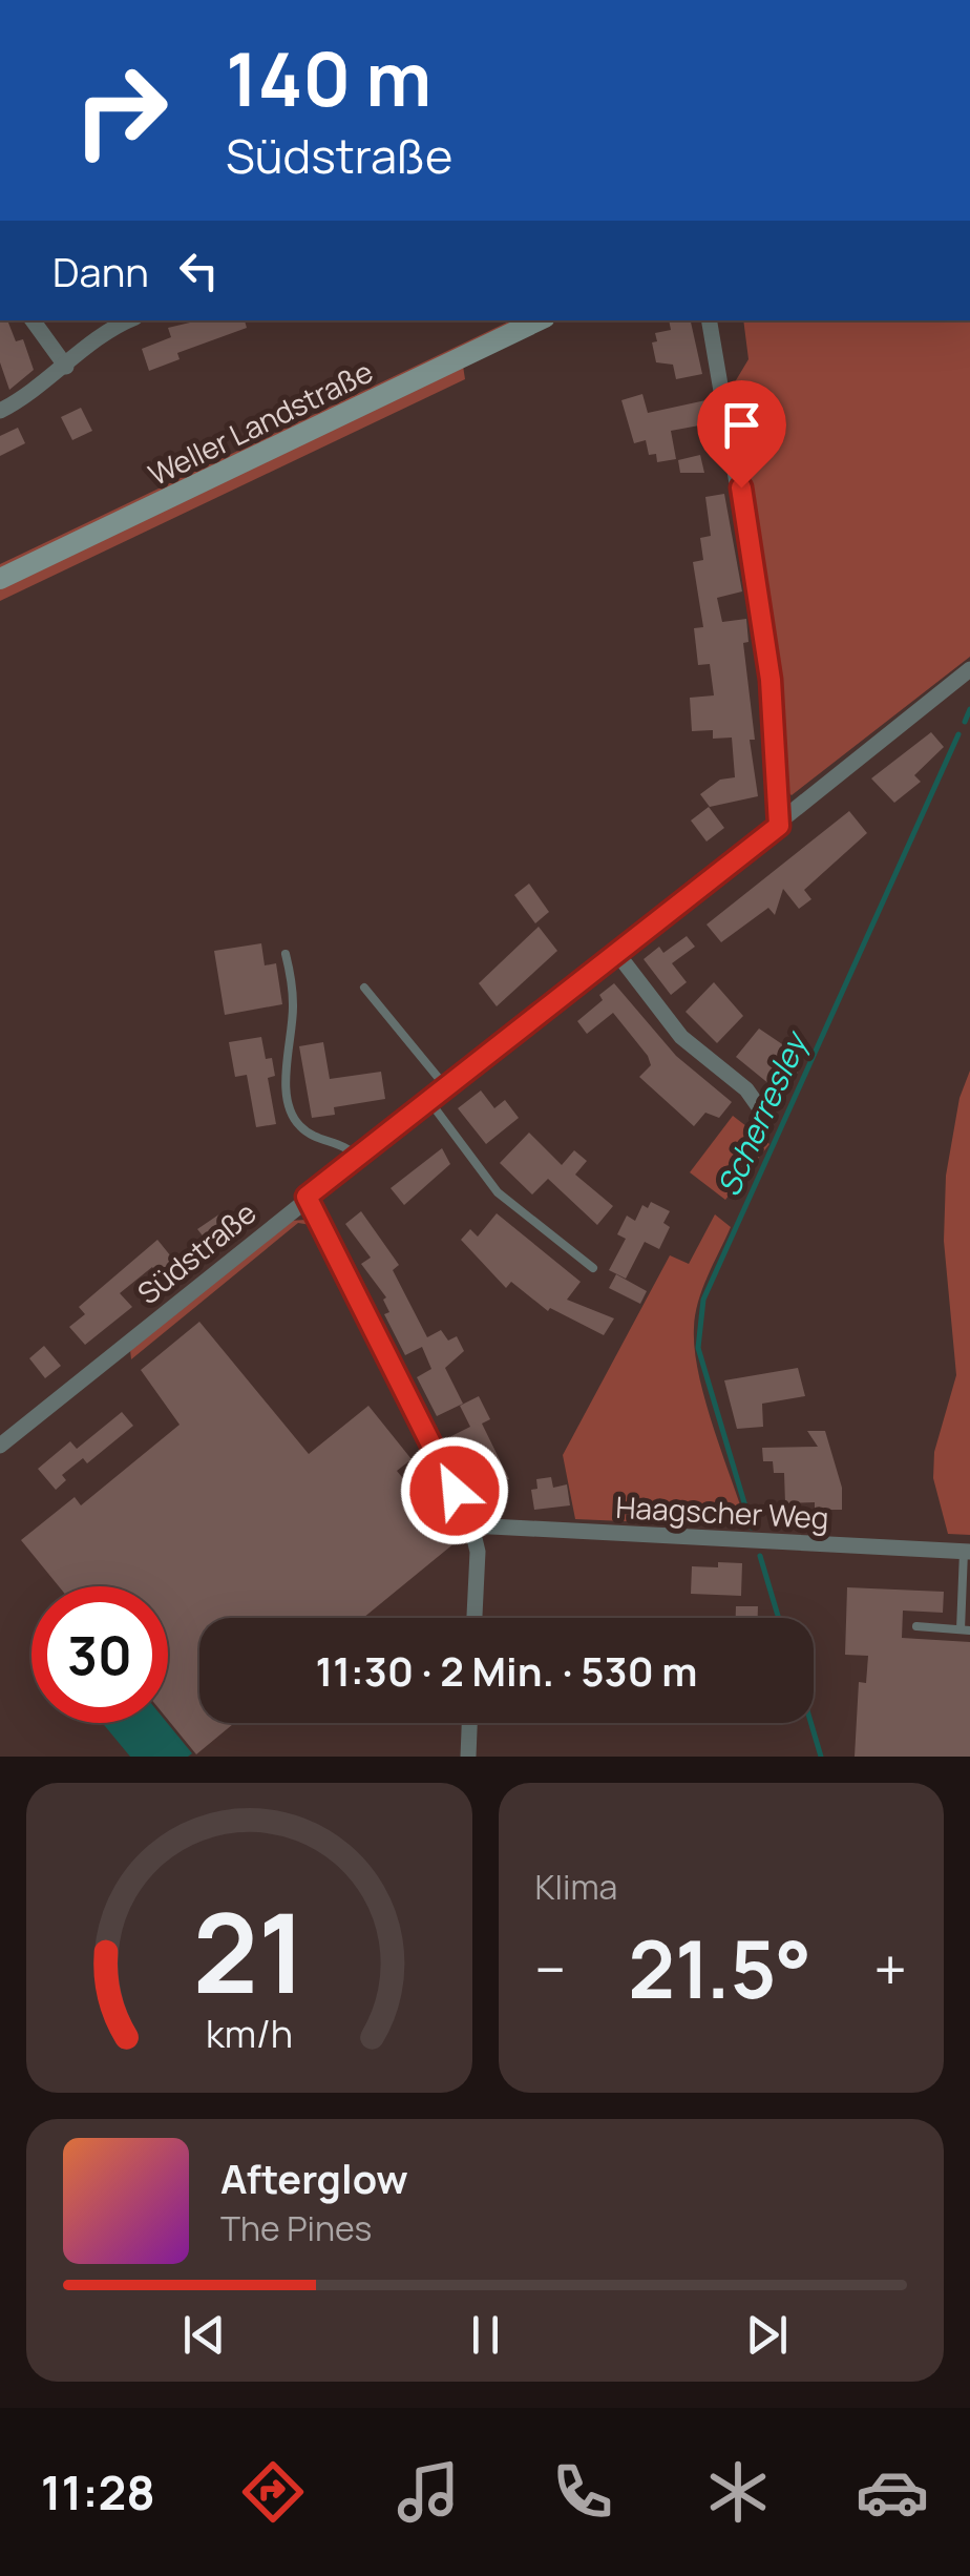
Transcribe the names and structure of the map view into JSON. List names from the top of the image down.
{
  "streets": {
    "main road": ["Weller Landstraße"],
    "street": ["Südstraße", "Haagscher Weg"]
  },
  "water": ["Scherresley"],
  "page": {
    "turn": ["140 m", "Südstraße"],
    "then": "Dann",
    "limit": "30",
    "trip": "11:30 · 2 Min. · 530 m",
    "tile": "Klima",
    "heat": ["−", "21.5°", "+"],
    "song": ["Afterglow", "The Pines"],
    "tabs": "11:28",
    "gauge": ["21", "km/h"]
  }
}
